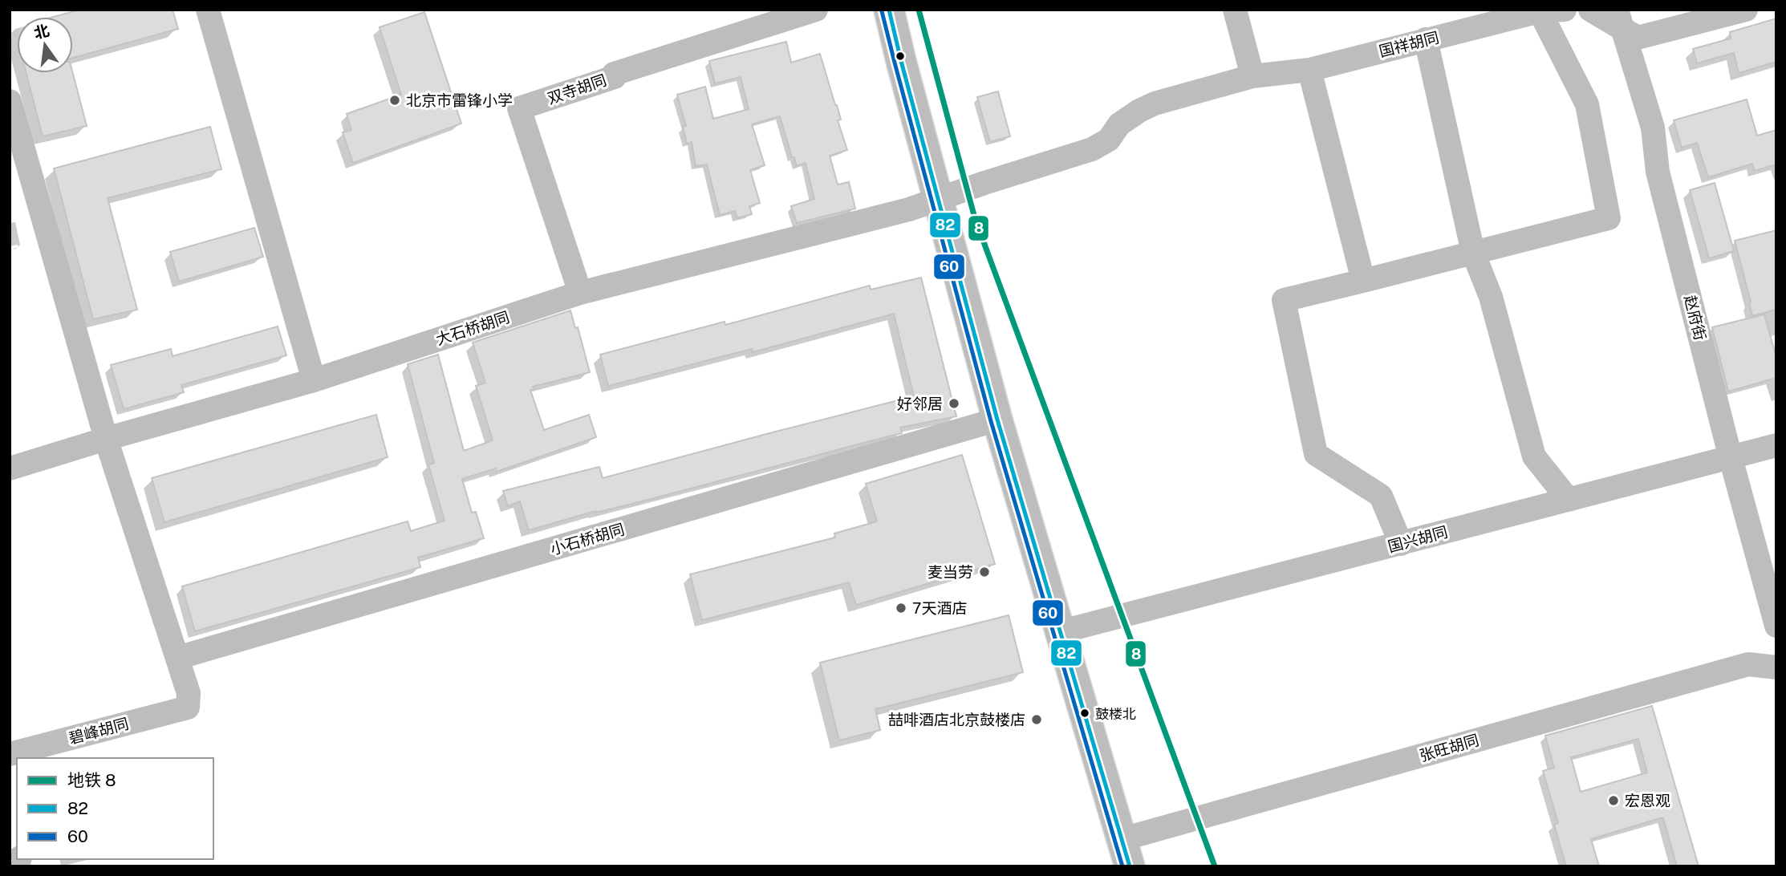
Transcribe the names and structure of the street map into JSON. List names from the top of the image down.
{
  "streets": {
    "street": [
      "国祥胡同",
      "双寺胡同",
      "赵府街",
      "大石桥胡同",
      "小石桥胡同",
      "国兴胡同",
      "碧峰胡同",
      "张旺胡同"
    ]
  },
  "crossings": [
    ["国祥胡同", "大石桥胡同"],
    ["双寺胡同", "大石桥胡同"],
    ["赵府街", "国兴胡同"],
    ["小石桥胡同", "碧峰胡同"]
  ],
  "places": [
    "北京市雷锋小学",
    "好邻居",
    "麦当劳",
    "7天酒店",
    "鼓楼北",
    "喆啡酒店北京鼓楼店",
    "宏恩观"
  ],
  "lines": ["metro line 8", "transit line 82", "transit line 60"],
  "legend": ["地铁 8", "82", "60"],
  "north": "top"
}
